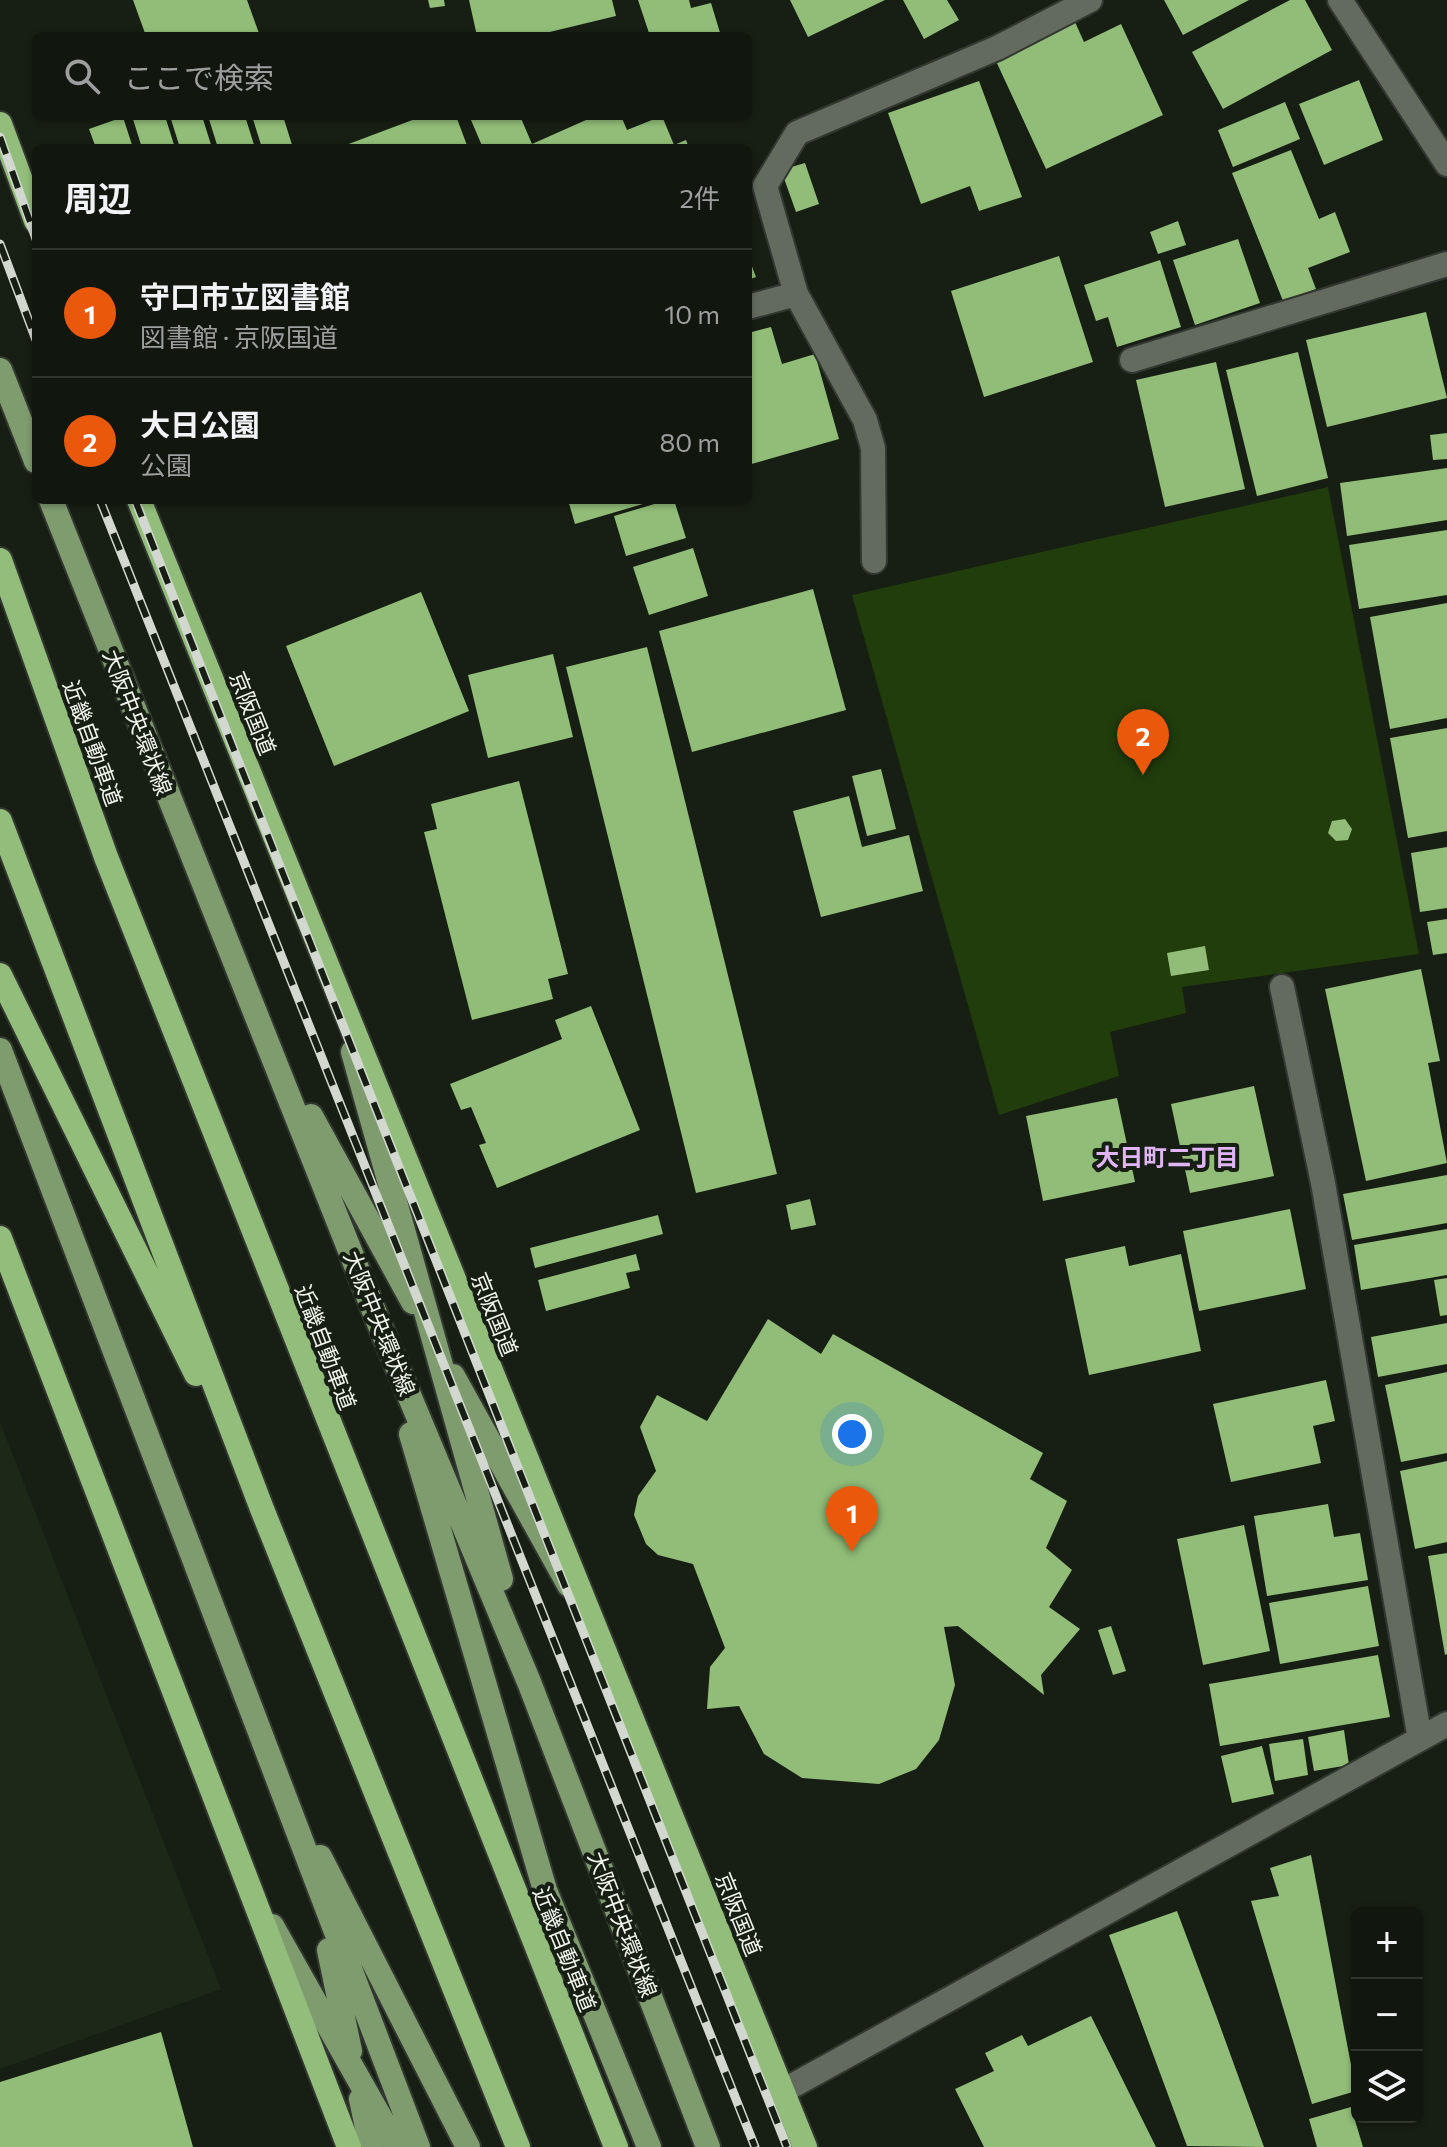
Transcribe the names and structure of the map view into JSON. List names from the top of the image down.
{
  "streets": {
    "highway": ["京阪国道", "近畿自動車道"],
    "main road": ["大阪中央環状線"]
  },
  "districts": ["大日町二丁目"],
  "page": {
    "search": "ここで検索",
    "heading": ["周辺", "2件"],
    "list": [
      {
        "mark": "1",
        "name": "守口市立図書館",
        "note": "図書館 · 京阪国道",
        "value": "10 m"
      },
      {
        "mark": "2",
        "name": "大日公園",
        "note": "公園",
        "value": "80 m"
      }
    ],
    "pins": ["2", "1"],
    "map_buttons": ["+", "−"]
  }
}
